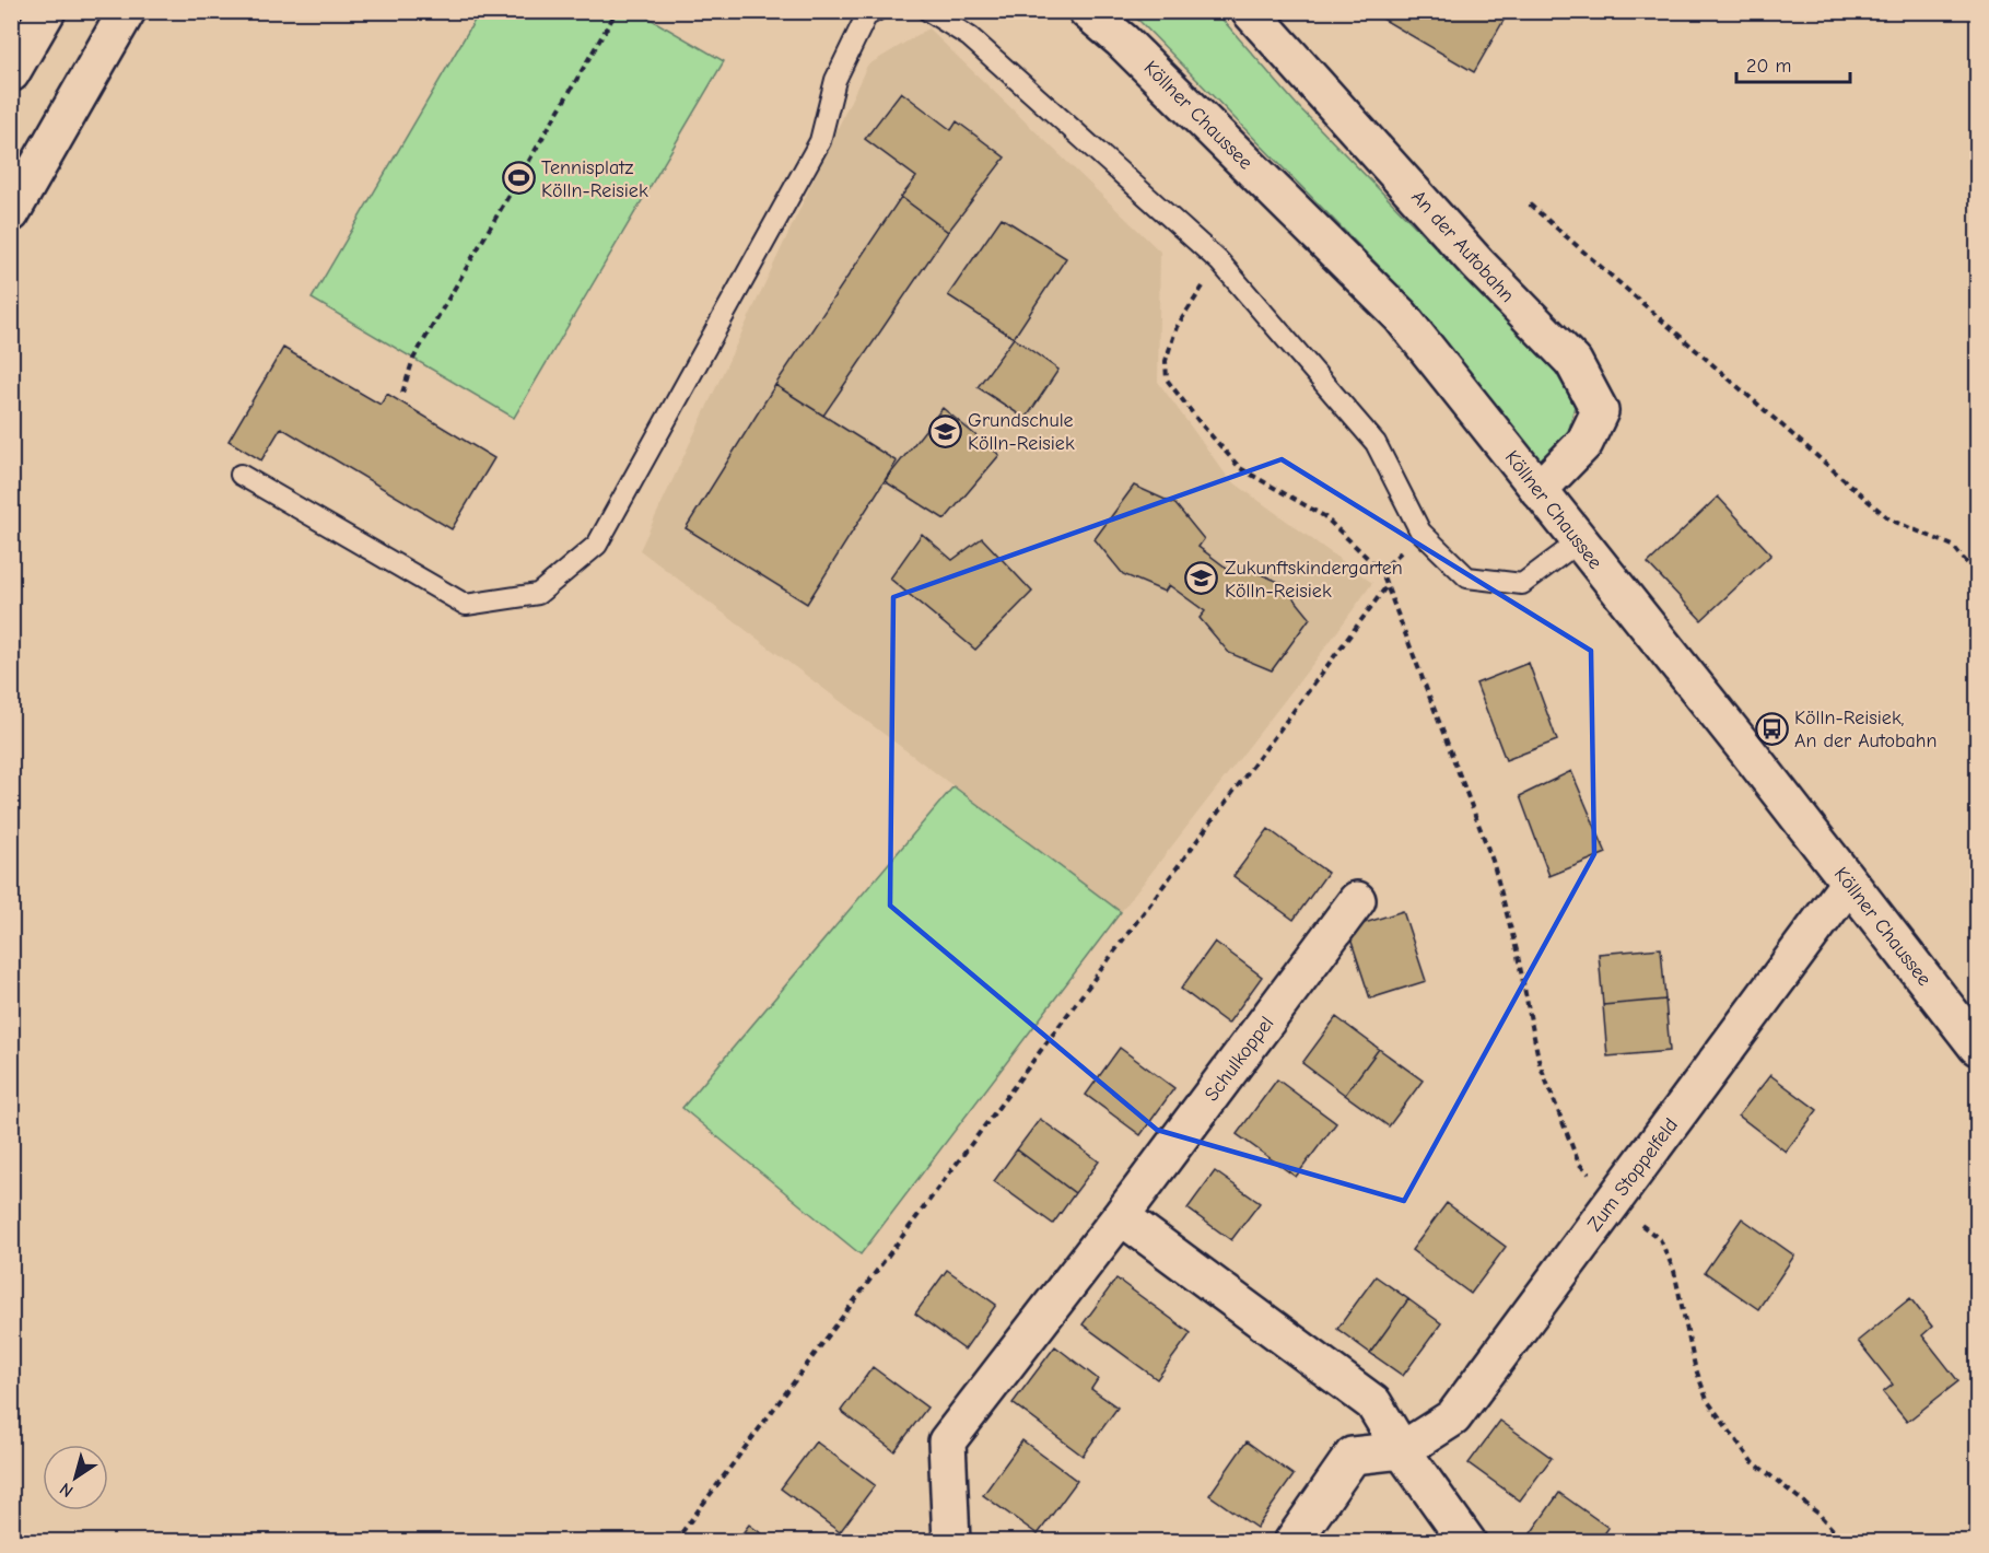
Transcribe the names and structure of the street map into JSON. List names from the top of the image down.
{
  "streets": {
    "main road": [
      "Köllner Chaussee",
      "An der Autobahn",
      "Schulkoppel",
      "Zum Stoppelfeld"
    ]
  },
  "crossings": [
    ["Köllner Chaussee", "An der Autobahn"],
    ["Köllner Chaussee", "Zum Stoppelfeld"]
  ],
  "places": {
    "sports": ["Tennisplatz Kölln-Reisiek"],
    "school or university": ["Grundschule Kölln-Reisiek", "Zukunftskindergarten Kölln-Reisiek"],
    "bus stop": ["Kölln-Reisiek, An der Autobahn"]
  },
  "scale_bar": "20 m",
  "north": "bottom left"
}
